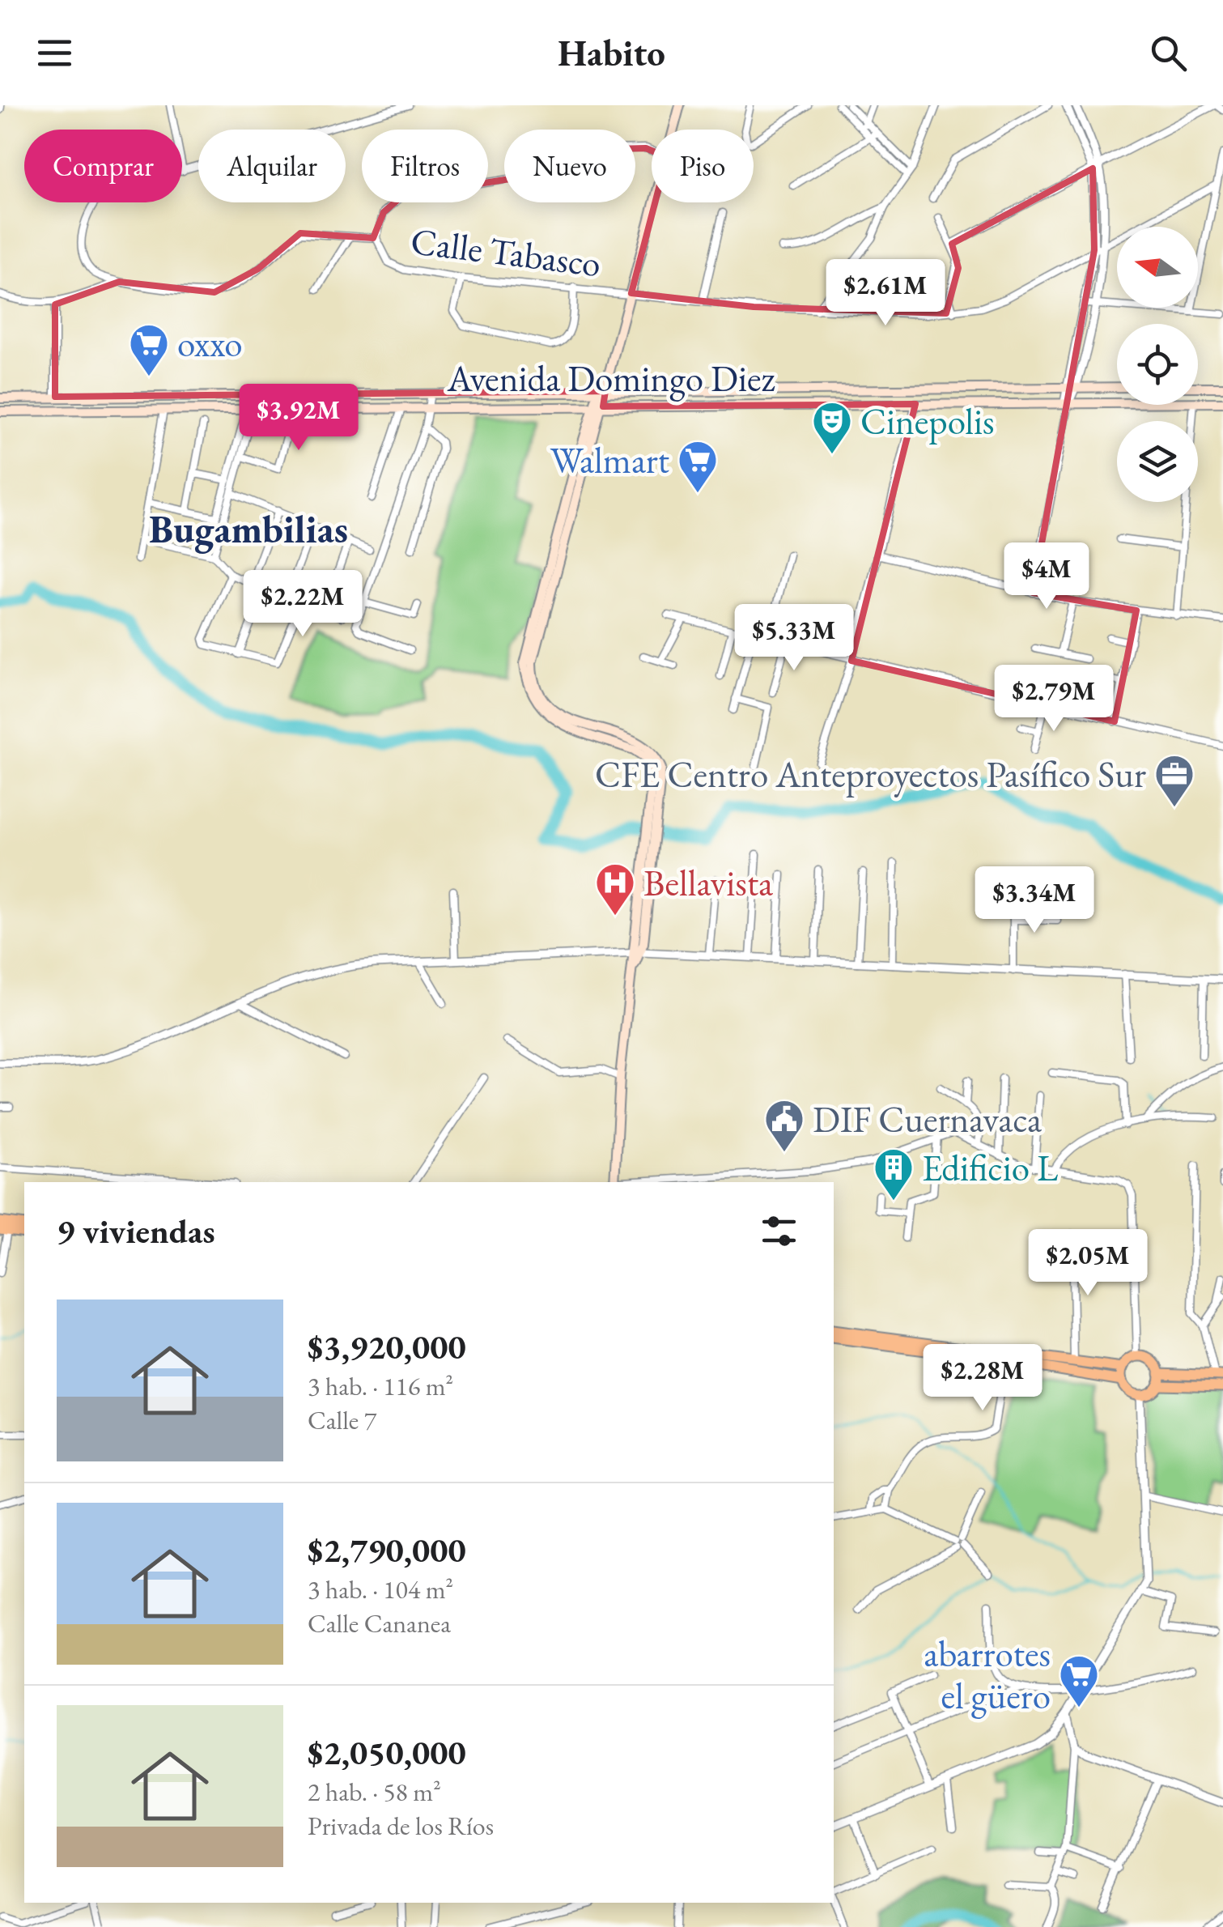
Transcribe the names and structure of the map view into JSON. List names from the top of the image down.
{
  "streets": {
    "main road": ["Avenida Domingo Diez"],
    "street": ["Calle Tabasco"]
  },
  "districts": ["Bugambilias"],
  "places": {
    "supermarket": ["oxxo", "Walmart", "abarrotes el güero"],
    "theatre": ["Cinepolis"],
    "office": ["CFE Centro Anteproyectos Pasífico Sur"],
    "hospital": ["Bellavista"],
    "public building": ["DIF Cuernavaca"],
    "building": ["Edificio L"]
  },
  "north": "left",
  "page": {
    "header": "Habito",
    "chip": [
      "Comprar",
      "Alquilar",
      "Filtros",
      "Nuevo",
      "Piso"
    ],
    "price": [
      "$2.61M",
      "$3.92M",
      "$4M",
      "$2.22M",
      "$5.33M",
      "$2.79M",
      "$3.34M",
      "$2.05M",
      "$2.28M"
    ],
    "heading": "9 viviendas",
    "list": [
      {
        "name": "$3,920,000",
        "note": "3 hab. · 116 m² · Calle 7"
      },
      {
        "name": "$2,790,000",
        "note": "3 hab. · 104 m² · Calle Cananea"
      },
      {
        "name": "$2,050,000",
        "note": "2 hab. · 58 m² · Privada de los Ríos"
      }
    ]
  }
}
